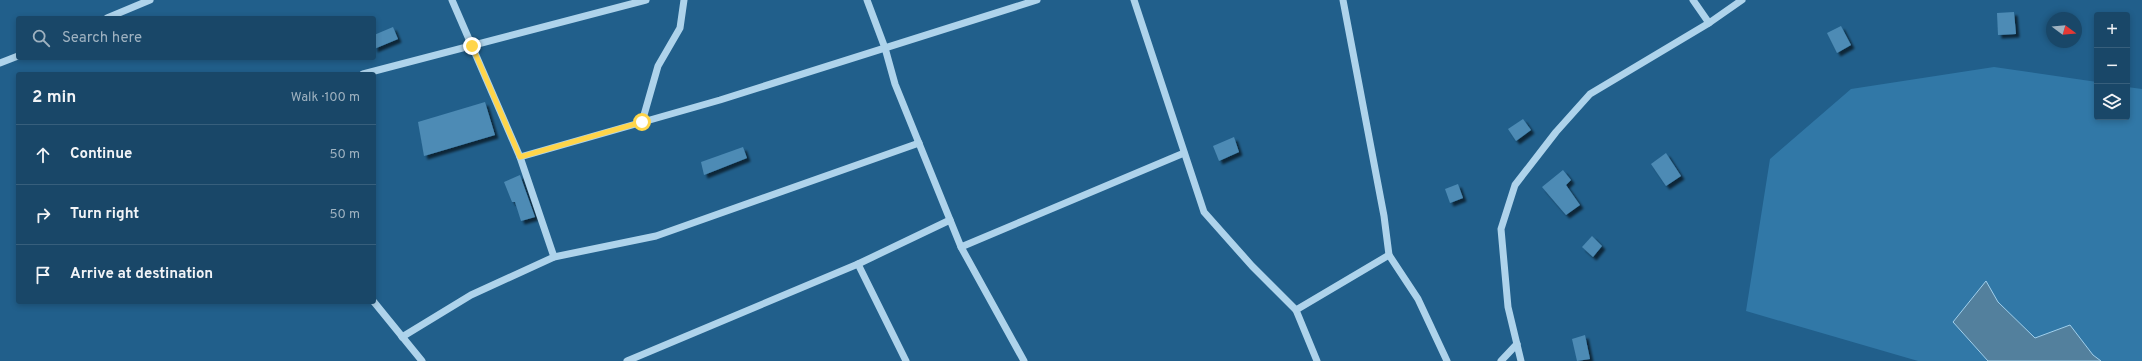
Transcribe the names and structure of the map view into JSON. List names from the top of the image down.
{
  "north": "right",
  "page": {
    "map_buttons": ["+", "−"],
    "search": "Search here",
    "heading": ["2 min", "Walk · 100 m"],
    "list": [
      ["Continue", "50 m"],
      ["Turn right", "50 m"],
      "Arrive at destination"
    ]
  }
}
